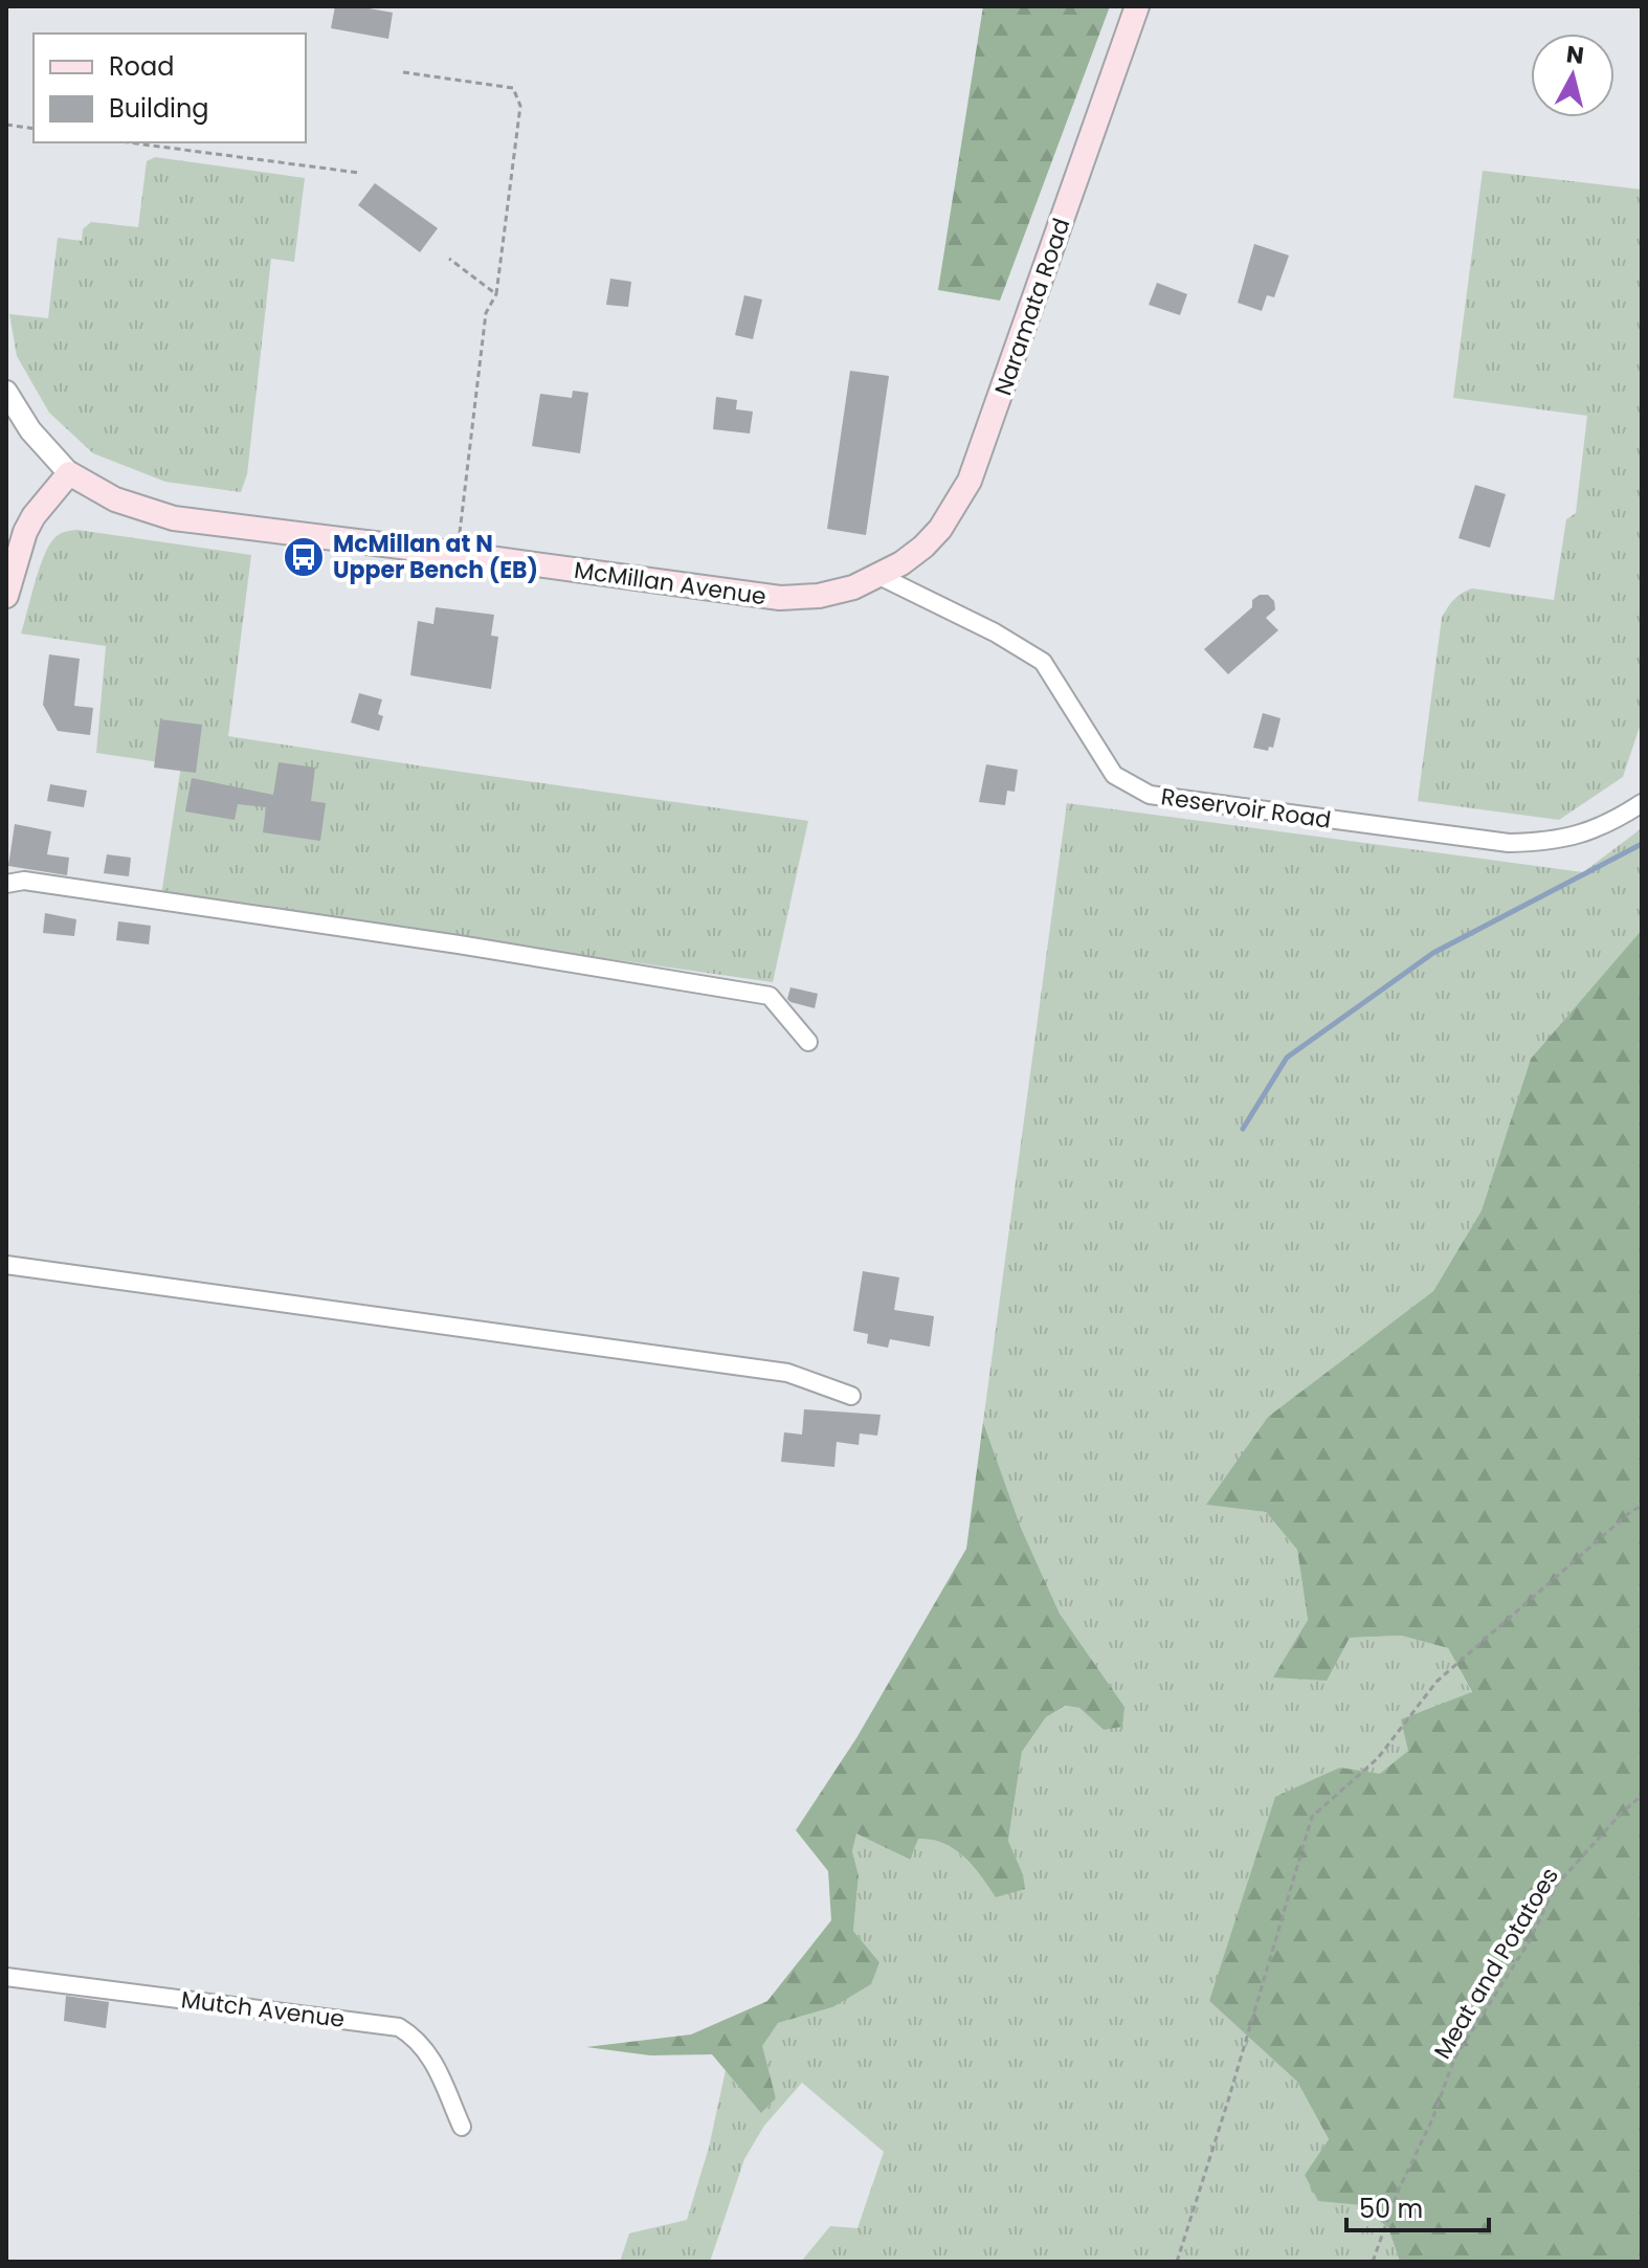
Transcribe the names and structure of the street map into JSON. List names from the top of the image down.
{
  "streets": {
    "main road": ["Naramata Road", "McMillan Avenue"],
    "street": ["Reservoir Road", "Mutch Avenue"],
    "path": ["Meat and Potatoes"]
  },
  "crossings": [
    ["Naramata Road", "McMillan Avenue"],
    ["Naramata Road", "Reservoir Road"],
    ["McMillan Avenue", "Reservoir Road"]
  ],
  "places": {
    "bus stop": ["McMillan at N Upper Bench (EB)"]
  },
  "legend": ["Road", "Building"],
  "scale_bar": "50 m",
  "north": "top"
}
